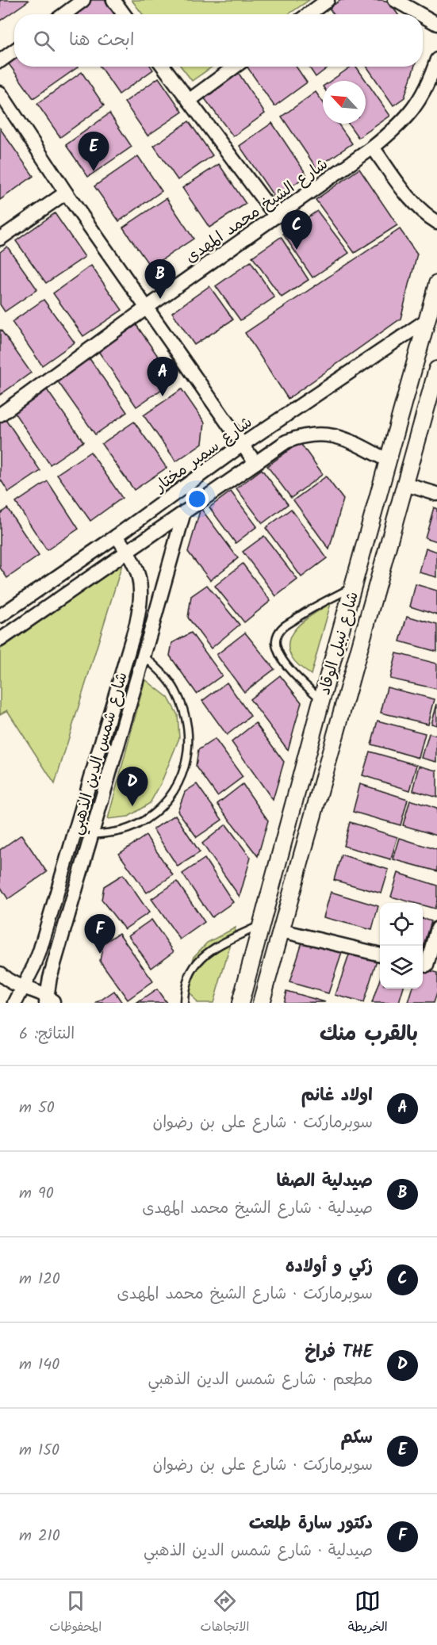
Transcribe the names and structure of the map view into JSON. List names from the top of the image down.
{
  "streets": {
    "street": [
      "شارع الشيخ محمد المهدى",
      "شارع سمير مختار",
      "شارع نبيل الوقاد",
      "شارع شمس الدين الذهبي"
    ]
  },
  "crossings": [
    ["شارع سمير مختار", "شارع نبيل الوقاد"],
    ["شارع سمير مختار", "شارع شمس الدين الذهبي"]
  ],
  "north": "top left",
  "page": {
    "search": "ابحث هنا",
    "pins": [
      "E",
      "C",
      "B",
      "A",
      "D",
      "F"
    ],
    "heading": ["بالقرب منك", "النتائج: 6"],
    "list": [
      {
        "mark": "A",
        "name": "اولاد غانم",
        "note": "سوبرماركت · شارع على بن رضوان",
        "value": "50 m"
      },
      {
        "mark": "B",
        "name": "صيدلية الصفا",
        "note": "صيدلية · شارع الشيخ محمد المهدى",
        "value": "90 m"
      },
      {
        "mark": "C",
        "name": "زكي و أولاده",
        "note": "سوبرماركت · شارع الشيخ محمد المهدى",
        "value": "120 m"
      },
      {
        "mark": "D",
        "name": "THE فراخ",
        "note": "مطعم · شارع شمس الدين الذهبي",
        "value": "140 m"
      },
      {
        "mark": "E",
        "name": "سكم",
        "note": "سوبرماركت · شارع على بن رضوان",
        "value": "150 m"
      },
      {
        "mark": "F",
        "name": "دكتور سارة طلعت",
        "note": "صيدلية · شارع شمس الدين الذهبي",
        "value": "210 m"
      }
    ],
    "nav": ["الخريطة", "الاتجاهات", "المحفوظات"]
  }
}
